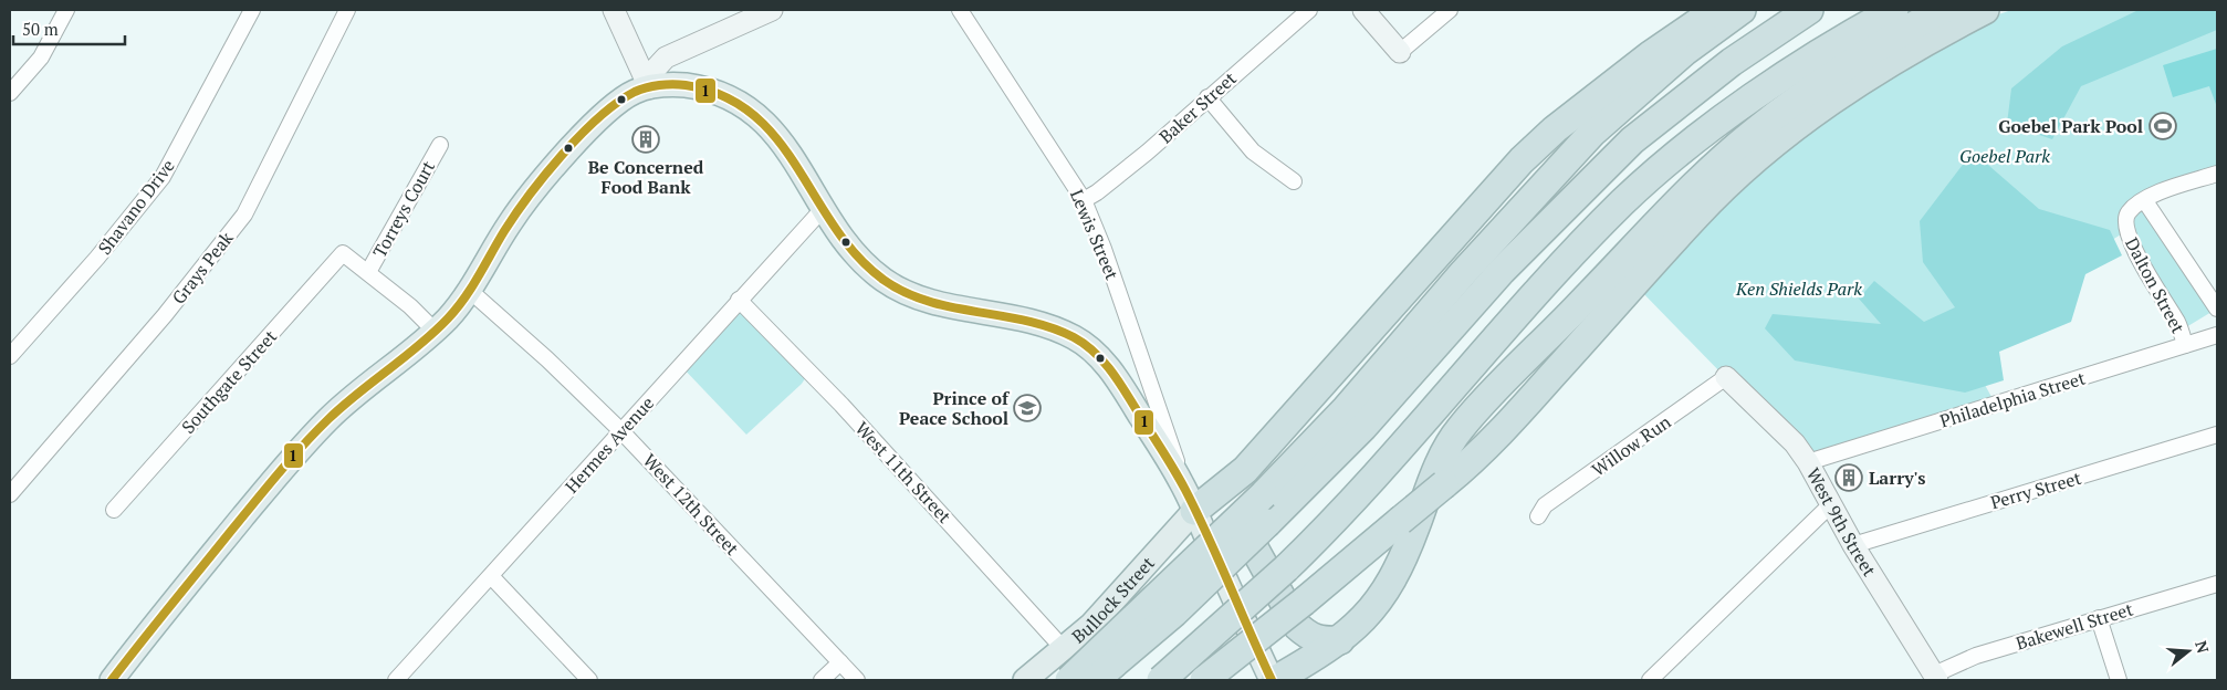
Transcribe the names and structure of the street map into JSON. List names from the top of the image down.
{
  "streets": {
    "main road": ["Bullock Street"],
    "street": [
      "Baker Street",
      "Shavano Drive",
      "Torreys Court",
      "Lewis Street",
      "Grays Peak",
      "Dalton Street",
      "Southgate Street",
      "Philadelphia Street",
      "Hermes Avenue",
      "Willow Run",
      "West 11th Street",
      "Perry Street",
      "West 12th Street",
      "West 9th Street",
      "Bakewell Street"
    ]
  },
  "crossings": [
    ["Baker Street", "Lewis Street"],
    ["Torreys Court", "Southgate Street"],
    ["Dalton Street", "Philadelphia Street"],
    ["Philadelphia Street", "West 9th Street"],
    ["Hermes Avenue", "West 11th Street"],
    ["Hermes Avenue", "West 12th Street"],
    ["Willow Run", "West 9th Street"],
    ["West 11th Street", "Bullock Street"],
    ["Perry Street", "West 9th Street"],
    ["West 9th Street", "Bakewell Street"]
  ],
  "parks": ["Goebel Park", "Ken Shields Park"],
  "places": {
    "sports": ["Goebel Park Pool"],
    "building": ["Be Concerned Food Bank", "Larry's"],
    "school or university": ["Prince of Peace School"]
  },
  "lines": ["transit line 1"],
  "scale_bar": "50 m",
  "north": "right"
}
